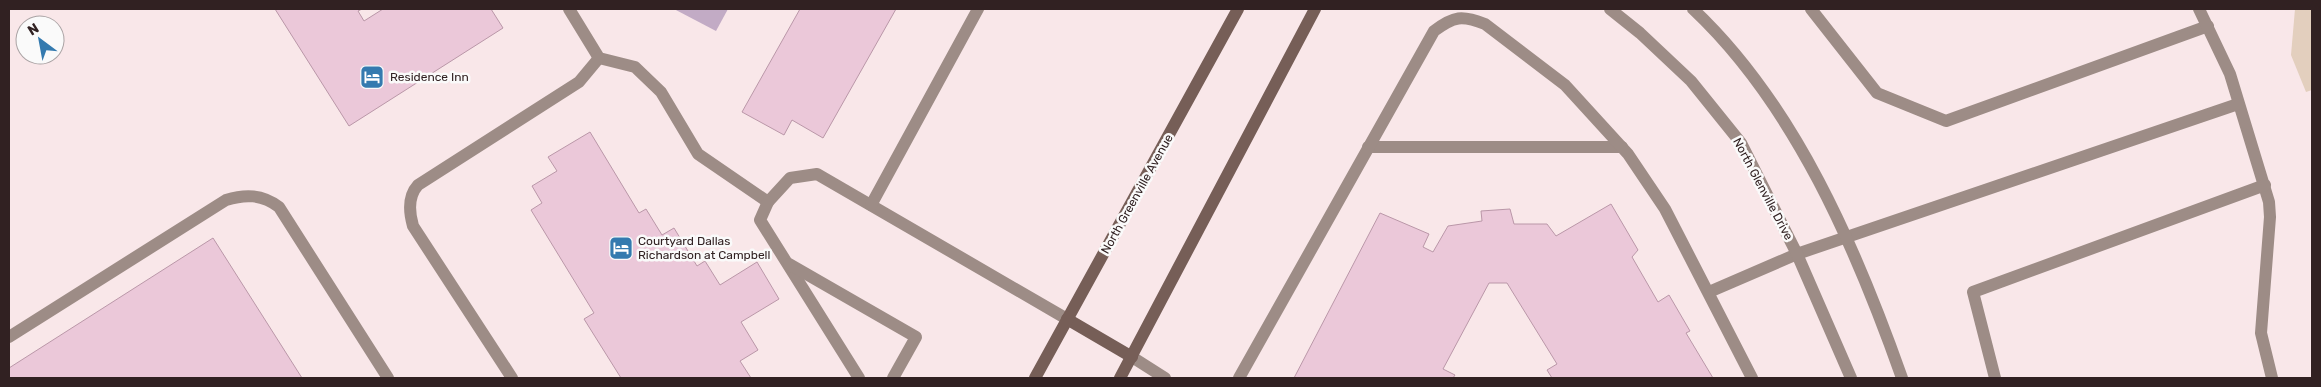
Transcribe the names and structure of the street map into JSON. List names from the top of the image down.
{
  "streets": {
    "main road": ["North Greenville Avenue"],
    "street": ["North Glenville Drive"]
  },
  "places": {
    "hotel": ["Residence Inn", "Courtyard Dallas Richardson at Campbell"]
  },
  "north": "top left"
}
